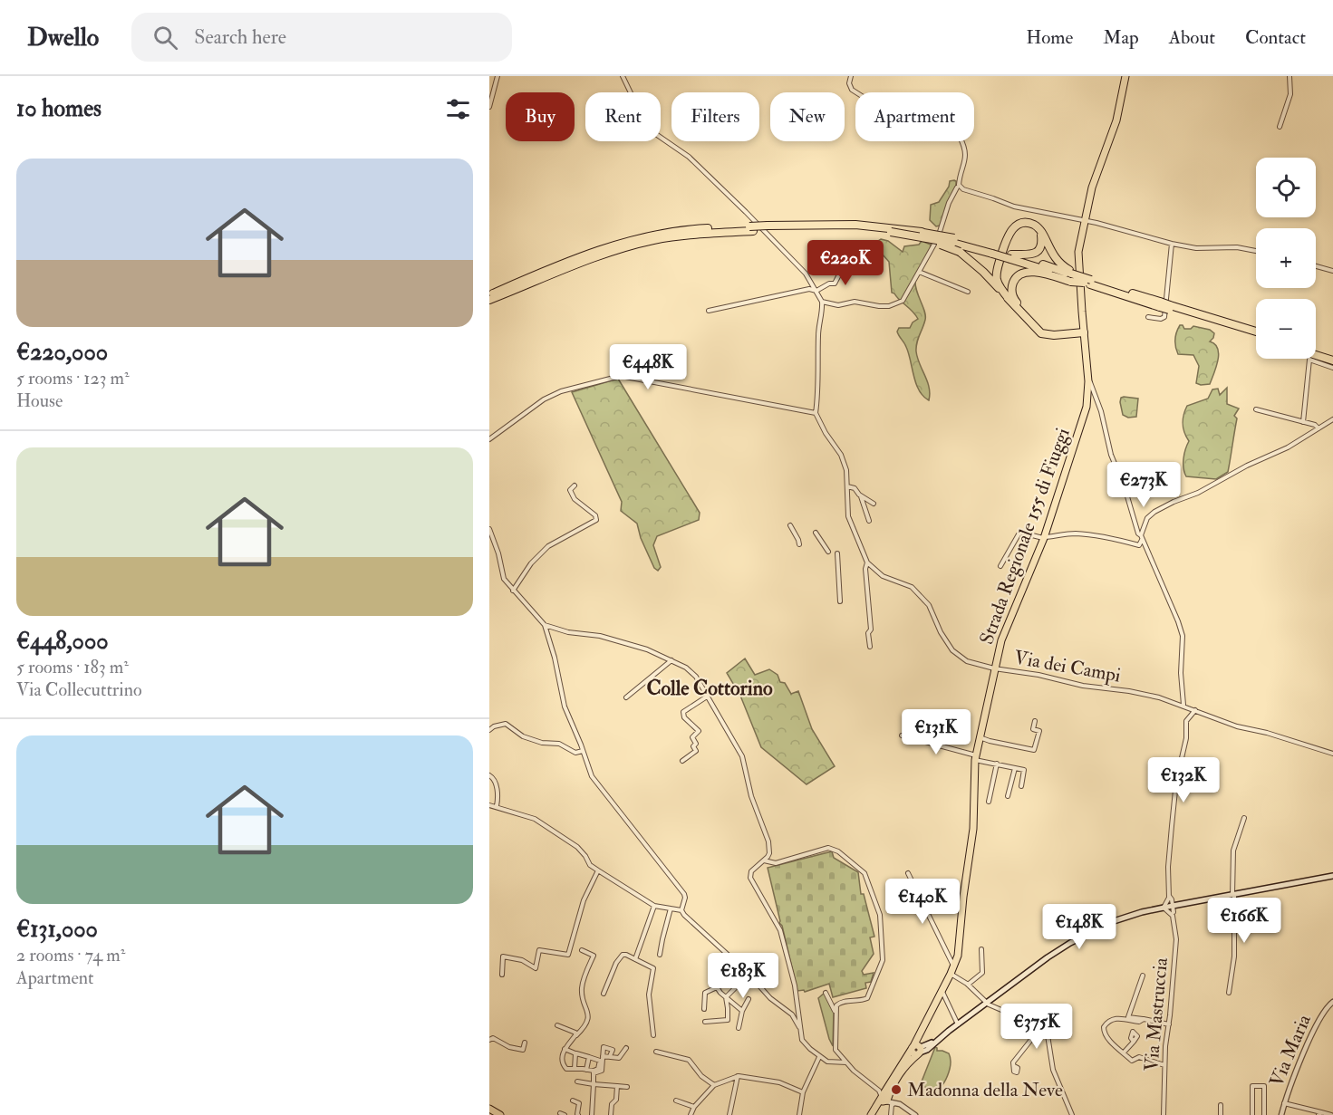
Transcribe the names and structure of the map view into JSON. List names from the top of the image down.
{
  "streets": {
    "main road": ["Strada Regionale 155 di Fiuggi"],
    "street": ["Via dei Campi", "Via Mastruccia", "Via Maria"]
  },
  "crossings": [
    ["Strada Regionale 155 di Fiuggi", "Via dei Campi"]
  ],
  "districts": ["Colle Cottorino"],
  "places": ["Madonna della Neve"],
  "page": {
    "header": "Dwello",
    "search": "Search here",
    "nav": [
      "Home",
      "Map",
      "About",
      "Contact"
    ],
    "heading": "10 homes",
    "chip": [
      "Buy",
      "Rent",
      "Filters",
      "New",
      "Apartment"
    ],
    "list": [
      {
        "name": "€220,000",
        "note": "5 rooms · 123 m² · House"
      },
      {
        "name": "€448,000",
        "note": "5 rooms · 183 m² · Via Collecuttrino"
      },
      {
        "name": "€131,000",
        "note": "2 rooms · 74 m² · Apartment"
      }
    ],
    "map_buttons": ["+", "−"],
    "price": [
      "€220K",
      "€448K",
      "€273K",
      "€131K",
      "€132K",
      "€140K",
      "€166K",
      "€148K",
      "€183K",
      "€375K"
    ]
  }
}
